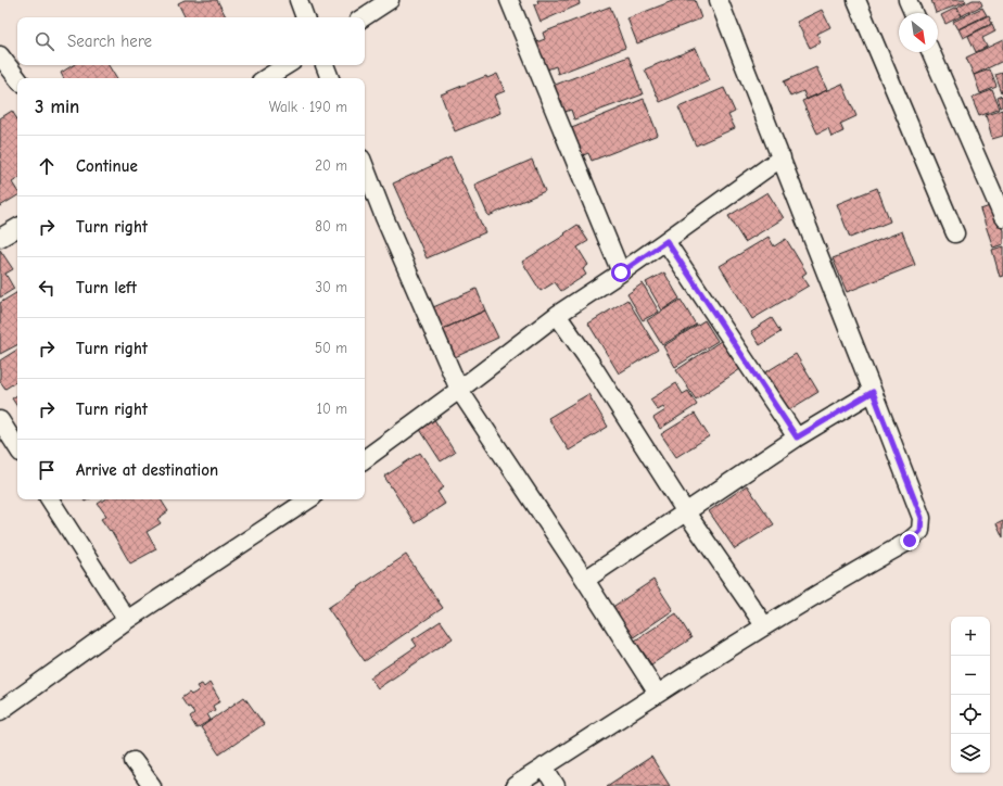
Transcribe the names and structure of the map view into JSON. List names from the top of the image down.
{
  "north": "bottom right",
  "page": {
    "search": "Search here",
    "heading": ["3 min", "Walk · 190 m"],
    "list": [
      ["Continue", "20 m"],
      ["Turn right", "80 m"],
      ["Turn left", "30 m"],
      ["Turn right", "50 m"],
      ["Turn right", "10 m"],
      "Arrive at destination"
    ],
    "map_buttons": ["+", "−"]
  }
}
